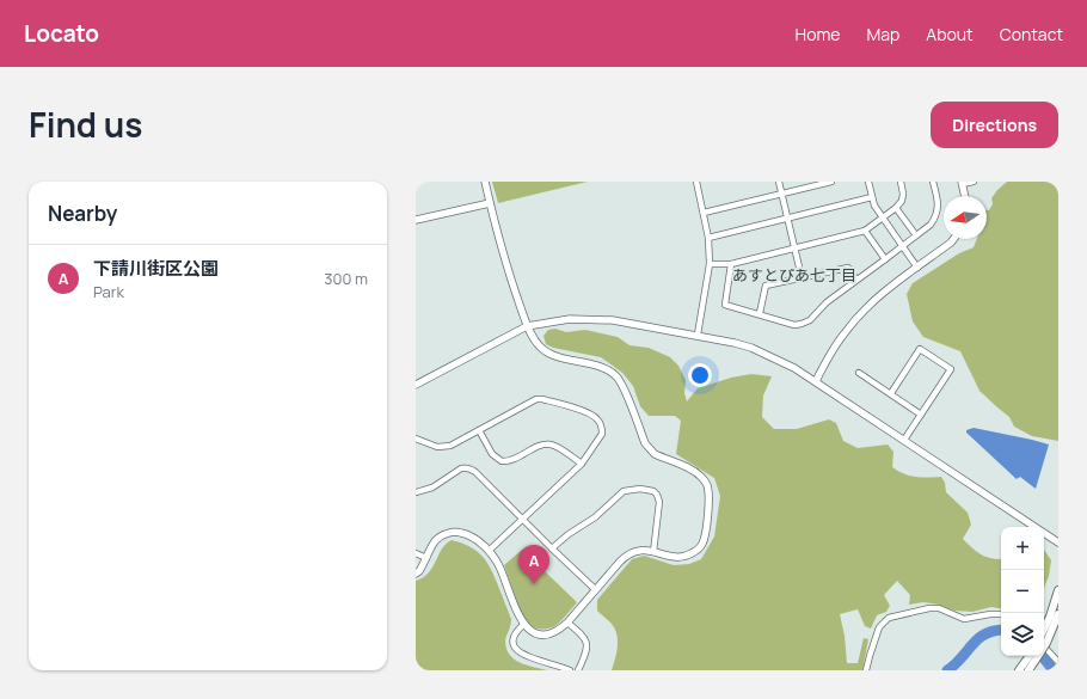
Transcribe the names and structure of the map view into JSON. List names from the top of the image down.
{
  "districts": ["あすとぴあ七丁目"],
  "north": "left",
  "page": {
    "header": "Locato",
    "nav": [
      "Home",
      "Map",
      "About",
      "Contact"
    ],
    "title": "Find us",
    "buttons": "Directions",
    "heading": "Nearby",
    "list": [
      {
        "mark": "A",
        "name": "下請川街区公園",
        "note": "Park",
        "value": "300 m"
      }
    ],
    "map_buttons": ["+", "−"],
    "pins": "A"
  }
}
